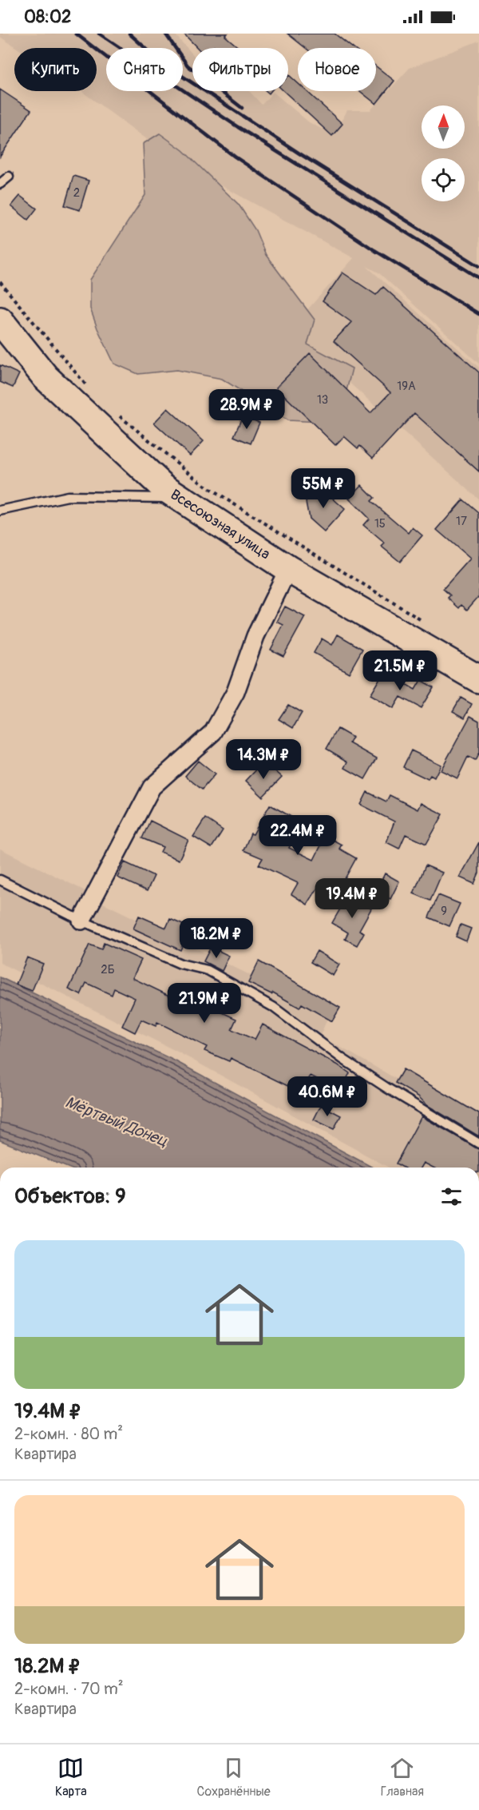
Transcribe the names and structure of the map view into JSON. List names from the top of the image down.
{
  "streets": {
    "highway": ["Всесоюзная улица"]
  },
  "water": ["Мёртвый Донец"],
  "house_numbers": [
    "2",
    "19А",
    "13",
    "17",
    "15",
    "9",
    "2Б"
  ],
  "north": "top",
  "page": {
    "status": "08:02",
    "chip": [
      "Купить",
      "Снять",
      "Фильтры",
      "Новое"
    ],
    "price": [
      "28.9M ₽",
      "55M ₽",
      "21.5M ₽",
      "14.3M ₽",
      "22.4M ₽",
      "19.4M ₽",
      "18.2M ₽",
      "21.9M ₽",
      "40.6M ₽"
    ],
    "heading": "Объектов: 9",
    "list": [
      {
        "name": "19.4M ₽",
        "note": "2-комн. · 80 m² · Квартира"
      },
      {
        "name": "18.2M ₽",
        "note": "2-комн. · 70 m² · Квартира"
      }
    ],
    "tabs": ["Карта", "Сохранённые", "Главная"]
  }
}
